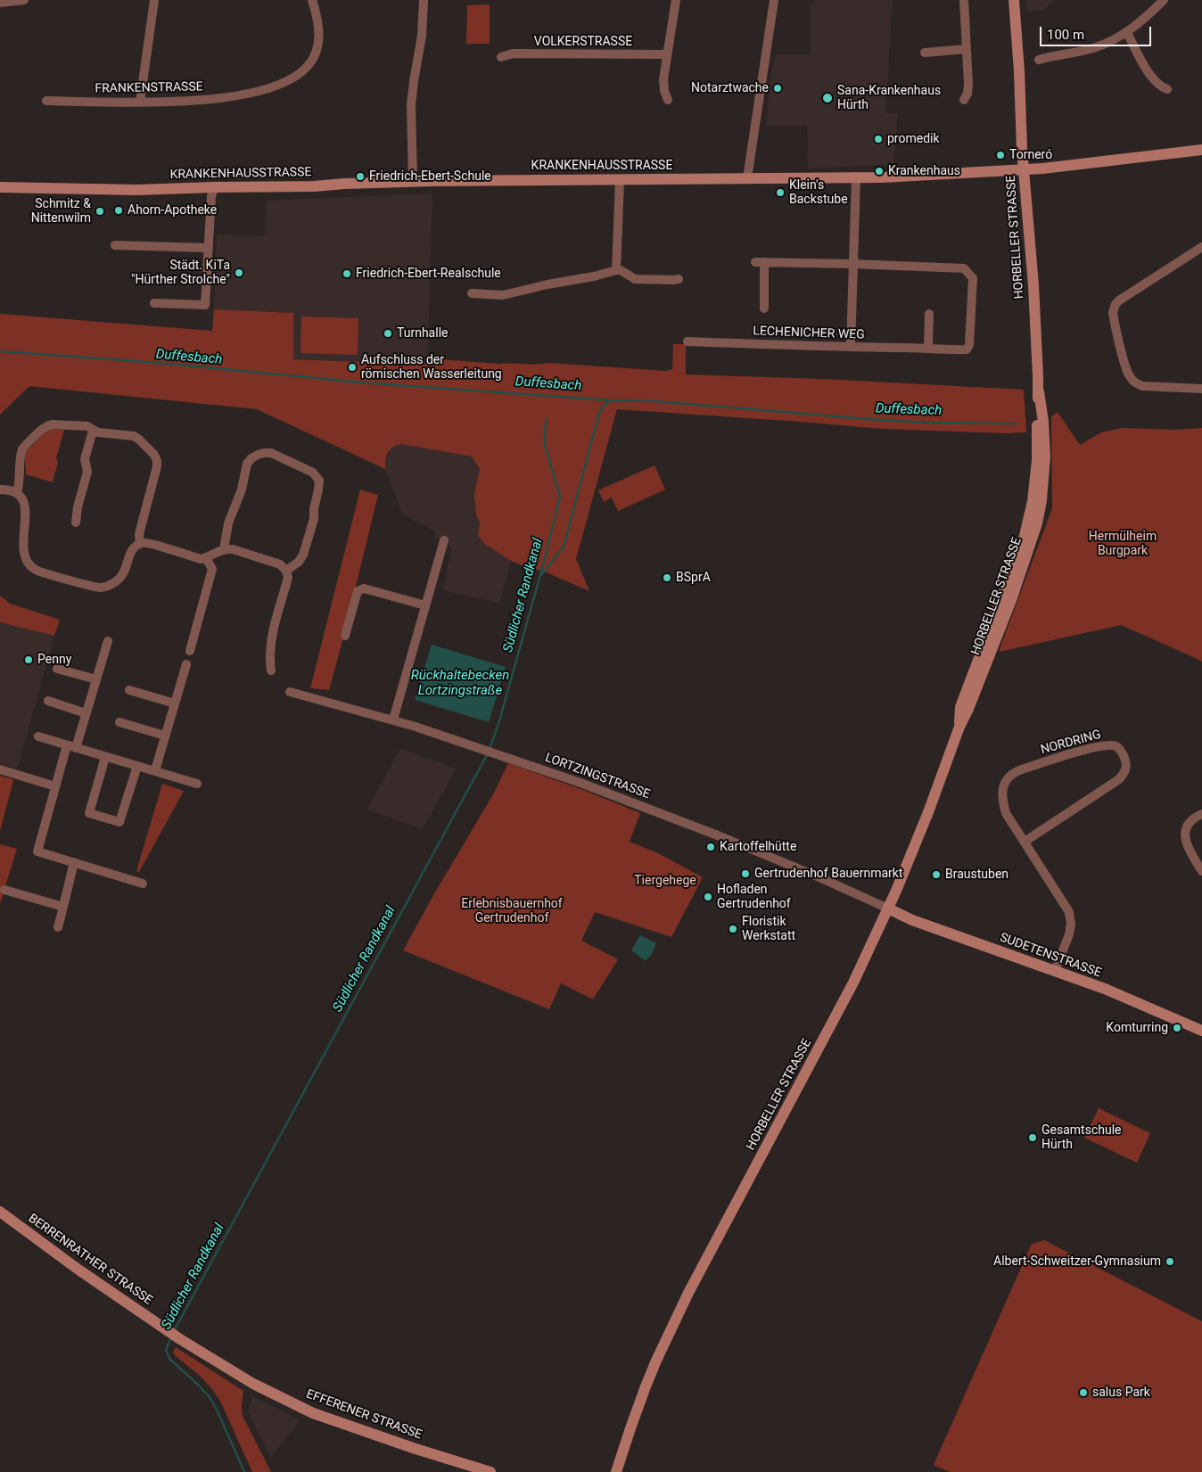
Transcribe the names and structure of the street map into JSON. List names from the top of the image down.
{
  "streets": {
    "street": [
      "VOLKERSTRASSE",
      "FRANKENSTRASSE",
      "KRANKENHAUSSTRASSE",
      "HORBELLER STRASSE",
      "LECHENICHER WEG",
      "NORDRING",
      "LORTZINGSTRASSE",
      "SUDETENSTRASSE",
      "BERRENRATHER STRASSE",
      "EFFERENER STRASSE"
    ]
  },
  "crossings": [
    ["KRANKENHAUSSTRASSE", "HORBELLER STRASSE"],
    ["HORBELLER STRASSE", "LORTZINGSTRASSE"],
    ["HORBELLER STRASSE", "SUDETENSTRASSE"],
    ["NORDRING", "SUDETENSTRASSE"],
    ["LORTZINGSTRASSE", "SUDETENSTRASSE"],
    ["BERRENRATHER STRASSE", "EFFERENER STRASSE"]
  ],
  "water": ["Duffesbach", "Südlicher Randkanal", "Rückhaltebecken Lortzingstraße"],
  "parks": ["Hermülheim Burgpark", "Tiergehege", "Erlebnisbauernhof Gertrudenhof"],
  "places": [
    "Notarztwache",
    "Sana-Krankenhaus Hürth",
    "promedik",
    "Torneró",
    "Krankenhaus",
    "Friedrich-Ebert-Schule",
    "Klein's Backstube",
    "Ahorn-Apotheke",
    "Schmitz & Nittenwilm",
    "Städt. KiTa \"Hürther Strolche\"",
    "Friedrich-Ebert-Realschule",
    "Turnhalle",
    "Aufschluss der römischen Wasserleitung",
    "BSprA",
    "Penny",
    "Kartoffelhütte",
    "Gertrudenhof Bauernmarkt",
    "Braustuben",
    "Hofladen Gertrudenhof",
    "Floristik Werkstatt",
    "Komturring",
    "Gesamtschule Hürth",
    "Albert-Schweitzer-Gymnasium",
    "salus Park"
  ],
  "scale_bar": "100 m"
}
